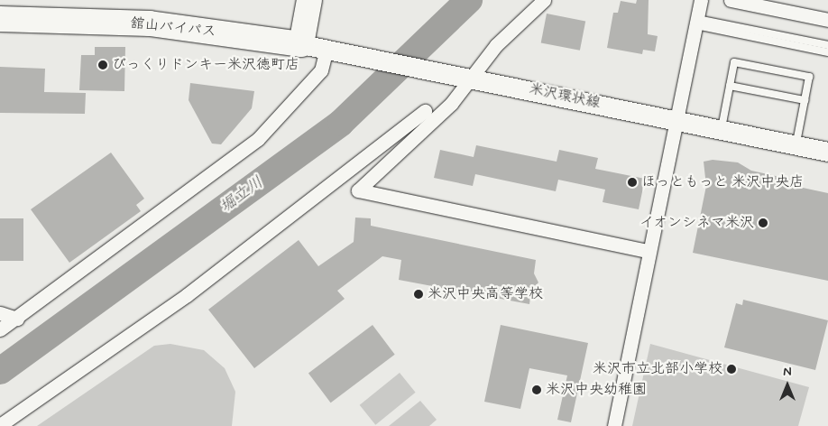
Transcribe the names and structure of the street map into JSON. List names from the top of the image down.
{
  "streets": {
    "highway": ["舘山バイパス"],
    "main road": ["米沢環状線"]
  },
  "crossings": [
    ["舘山バイパス", "米沢環状線"]
  ],
  "water": ["堀立川"],
  "places": [
    "びっくりドンキー米沢徳町店",
    "ほっともっと 米沢中央店",
    "イオンシネマ米沢",
    "米沢中央高等学校",
    "米沢市立北部小学校",
    "米沢中央幼稚園"
  ],
  "north": "top"
}
